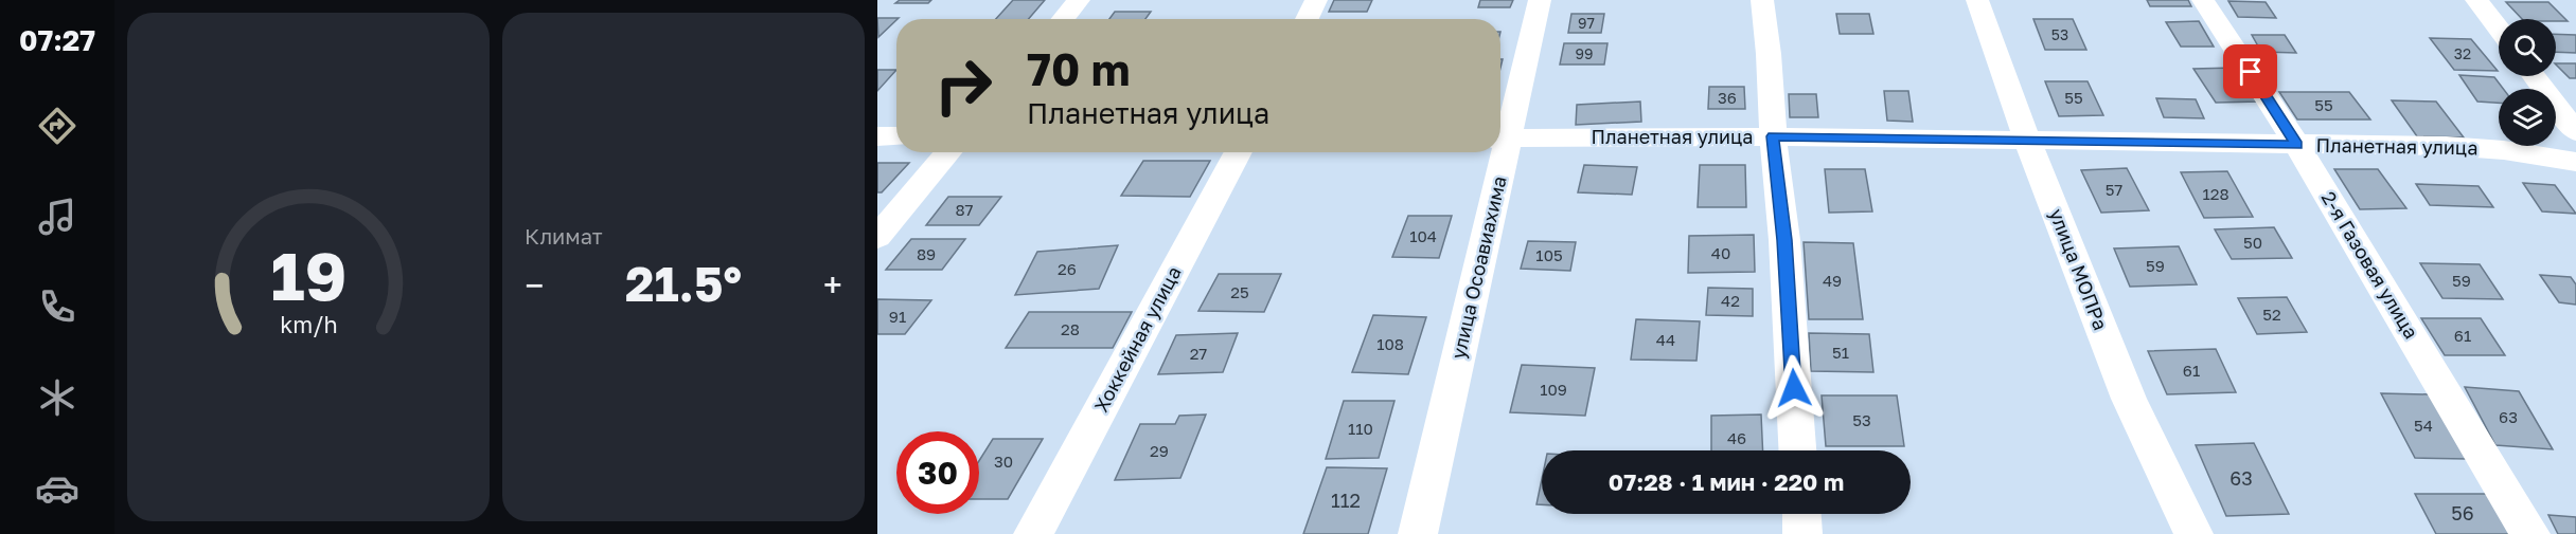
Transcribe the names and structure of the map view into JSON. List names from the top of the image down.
{
  "streets": {
    "street": [
      "Планетная улица",
      "2-я Газовая улица",
      "улица Осоавиахима",
      "улица МОПРа",
      "Хоккейная улица"
    ]
  },
  "crossings": [
    ["Планетная улица", "2-я Газовая улица"],
    ["Планетная улица", "улица Осоавиахима"],
    ["Планетная улица", "улица МОПРа"]
  ],
  "house_numbers": [
    "97",
    "53",
    "99",
    "32",
    "36",
    "55",
    "55",
    "57",
    "128",
    "87",
    "104",
    "50",
    "40",
    "89",
    "105",
    "59",
    "26",
    "49",
    "59",
    "25",
    "42",
    "52",
    "91",
    "28",
    "61",
    "44",
    "108",
    "51",
    "27",
    "61",
    "109",
    "63",
    "53",
    "54",
    "110",
    "46",
    "29",
    "30",
    "63",
    "112",
    "56"
  ],
  "page": {
    "tabs": "07:27",
    "tile": "Климат",
    "turn": ["70 m", "Планетная улица"],
    "heat": ["−", "21.5°", "+"],
    "limit": "30",
    "trip": "07:28 · 1 мин · 220 m",
    "gauge": ["19", "km/h"]
  }
}
